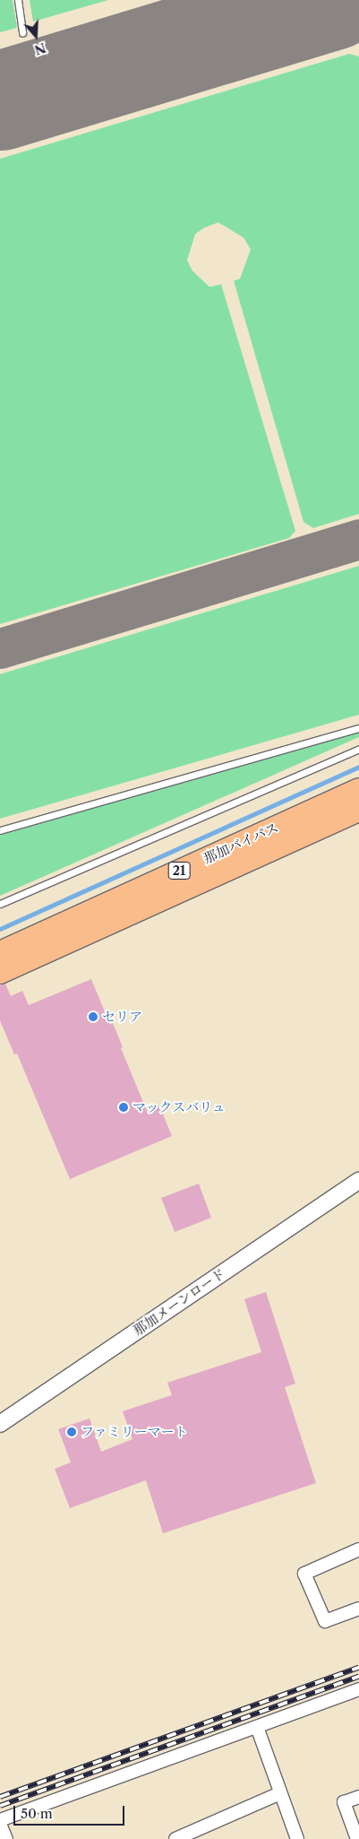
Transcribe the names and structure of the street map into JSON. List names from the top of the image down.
{
  "streets": {
    "highway": ["那加バイパス", "21"],
    "street": ["那加メーンロード"]
  },
  "places": ["セリア", "マックスバリュ", "ファミリーマート"],
  "scale_bar": "50 m",
  "north": "bottom"
}
